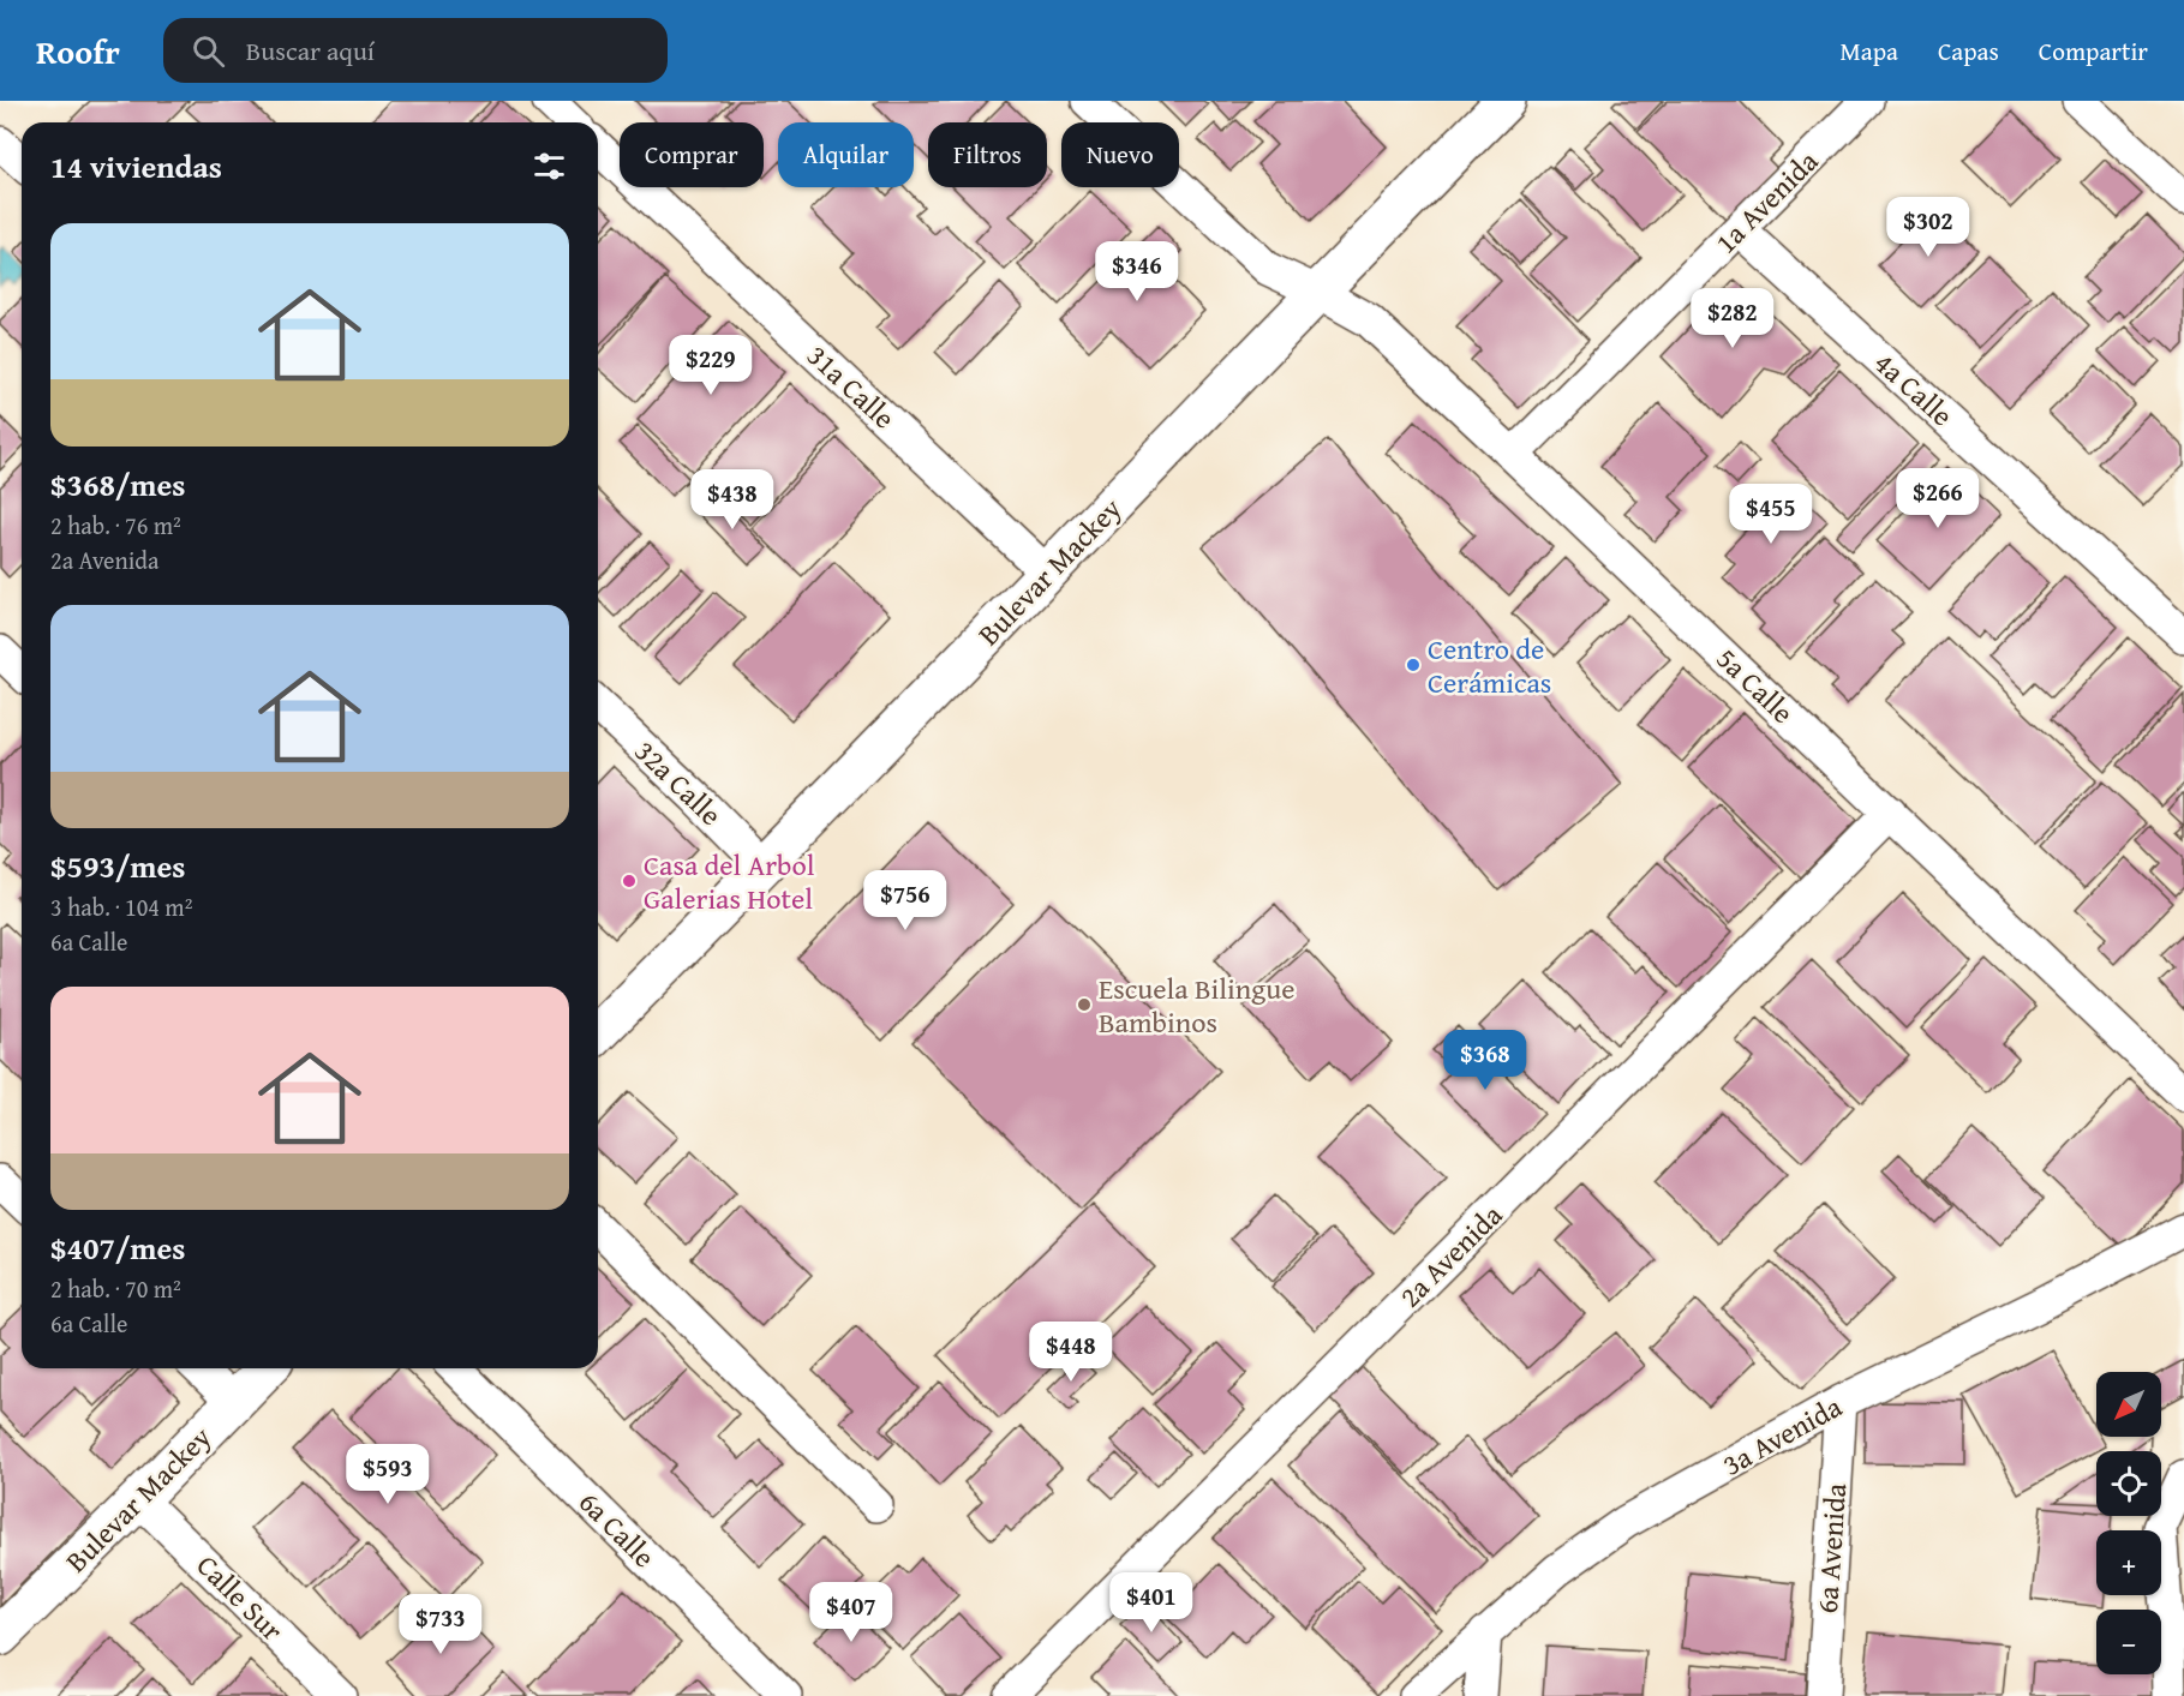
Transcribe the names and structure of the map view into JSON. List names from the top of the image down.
{
  "streets": {
    "main road": ["Bulevar Mackey"],
    "street": [
      "1a Avenida",
      "31a Calle",
      "4a Calle",
      "5a Calle",
      "32a Calle",
      "2a Avenida",
      "3a Avenida",
      "6a Calle",
      "6a Avenida",
      "Calle Sur"
    ]
  },
  "crossings": [
    ["1a Avenida", "4a Calle"],
    ["1a Avenida", "5a Calle"],
    ["31a Calle", "Bulevar Mackey"],
    ["Bulevar Mackey", "5a Calle"],
    ["Bulevar Mackey", "32a Calle"],
    ["Bulevar Mackey", "Calle Sur"],
    ["5a Calle", "2a Avenida"],
    ["3a Avenida", "6a Avenida"]
  ],
  "places": ["Centro de Cerámicas", "Casa del Arbol Galerias Hotel", "Escuela Bilingue Bambinos"],
  "north": "bottom left",
  "page": {
    "header": "Roofr",
    "search": "Buscar aquí",
    "nav": ["Mapa", "Capas", "Compartir"],
    "chip": [
      "Comprar",
      "Alquilar",
      "Filtros",
      "Nuevo"
    ],
    "heading": "14 viviendas",
    "price": [
      "$302",
      "$346",
      "$282",
      "$229",
      "$266",
      "$438",
      "$455",
      "$756",
      "$368",
      "$448",
      "$593",
      "$401",
      "$407",
      "$733"
    ],
    "list": [
      {
        "name": "$368/mes",
        "note": "2 hab. · 76 m² · 2a Avenida"
      },
      {
        "name": "$593/mes",
        "note": "3 hab. · 104 m² · 6a Calle"
      },
      {
        "name": "$407/mes",
        "note": "2 hab. · 70 m² · 6a Calle"
      }
    ],
    "map_buttons": ["+", "−"]
  }
}
